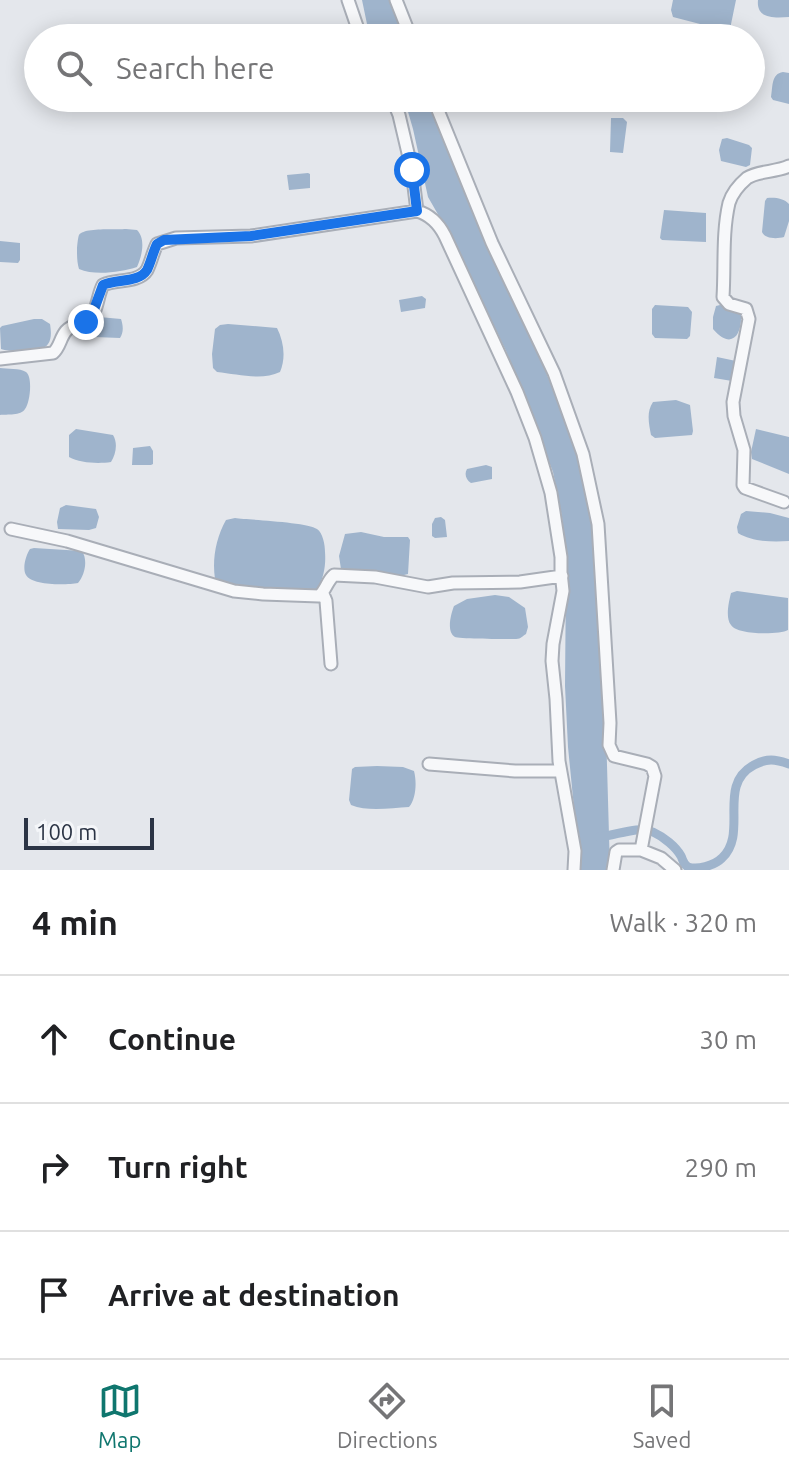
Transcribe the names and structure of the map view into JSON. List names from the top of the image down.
{
  "scale_bar": "100 m",
  "page": {
    "search": "Search here",
    "scale": "100 m",
    "heading": ["4 min", "Walk · 320 m"],
    "list": [
      ["Continue", "30 m"],
      ["Turn right", "290 m"],
      "Arrive at destination"
    ],
    "nav": ["Map", "Directions", "Saved"]
  }
}
